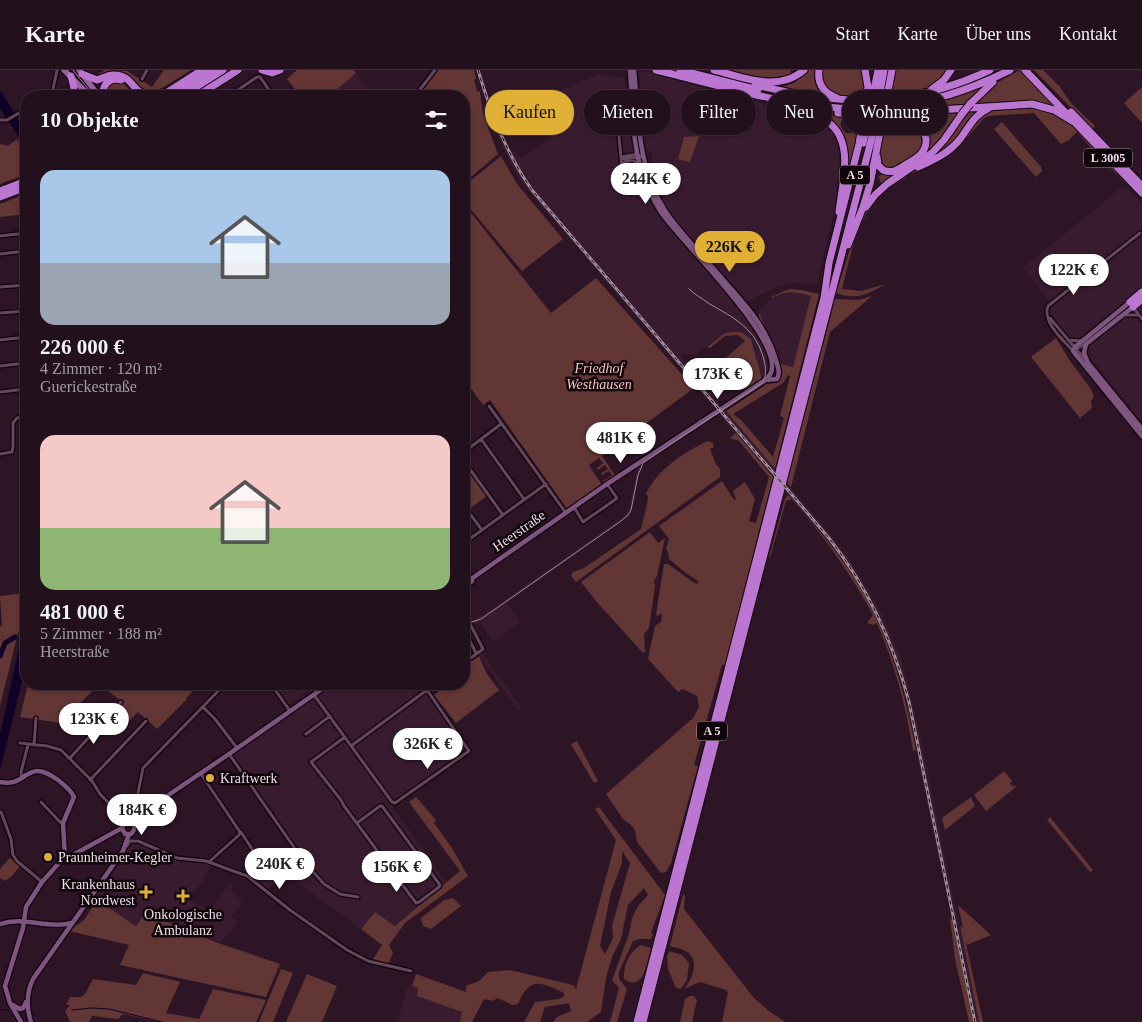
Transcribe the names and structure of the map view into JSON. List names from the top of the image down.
{
  "streets": {
    "highway": ["L 3005", "A 5"],
    "main road": ["Heerstraße"]
  },
  "parks": ["Friedhof Westhausen"],
  "places": {
    "other": ["Kraftwerk", "Praunheimer-Kegler"],
    "health": ["Krankenhaus Nordwest", "Onkologische Ambulanz"]
  },
  "page": {
    "header": "Karte",
    "nav": [
      "Start",
      "Karte",
      "Über uns",
      "Kontakt"
    ],
    "chip": [
      "Kaufen",
      "Mieten",
      "Filter",
      "Neu",
      "Wohnung"
    ],
    "heading": "10 Objekte",
    "list": [
      {
        "name": "226 000 €",
        "note": "4 Zimmer · 120 m² · Guerickestraße"
      },
      {
        "name": "481 000 €",
        "note": "5 Zimmer · 188 m² · Heerstraße"
      }
    ],
    "price": [
      "244K €",
      "226K €",
      "122K €",
      "173K €",
      "481K €",
      "123K €",
      "326K €",
      "184K €",
      "240K €",
      "156K €"
    ]
  }
}
